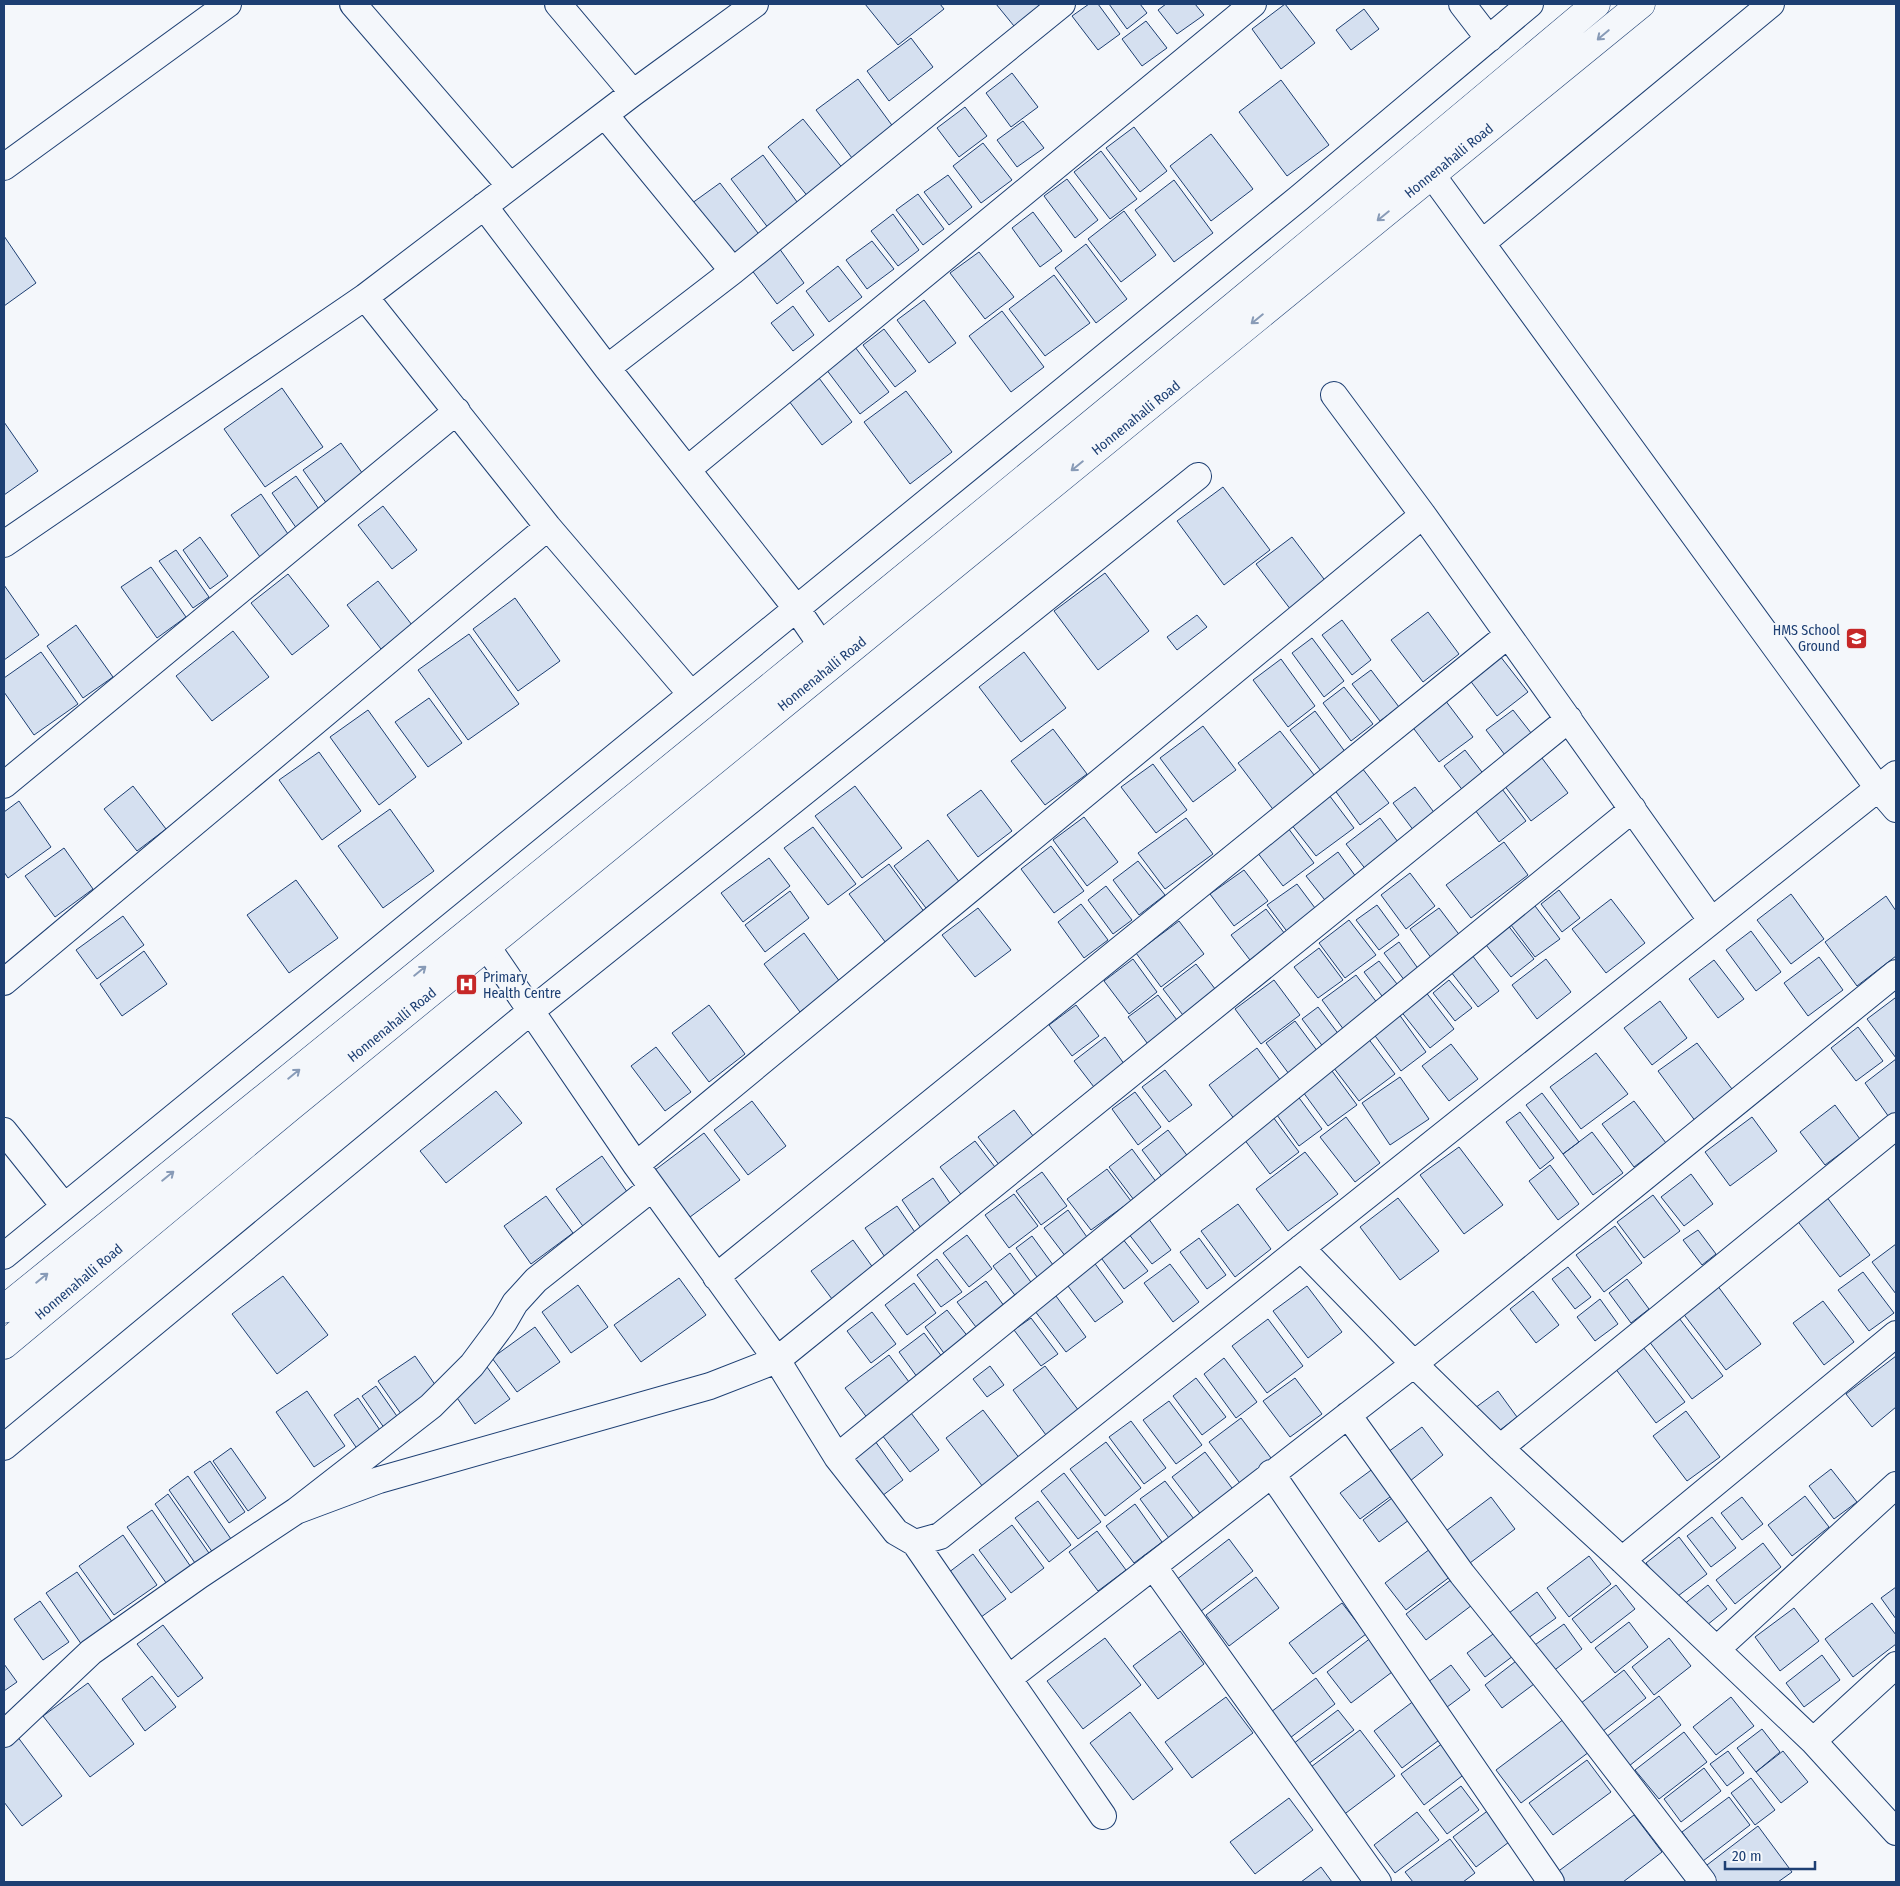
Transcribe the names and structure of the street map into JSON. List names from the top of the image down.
{
  "streets": {
    "street": ["Honnenahalli Road"]
  },
  "places": {
    "school or university": ["HMS School Ground"],
    "hospital": ["Primary Health Centre"]
  },
  "scale_bar": "20 m"
}
